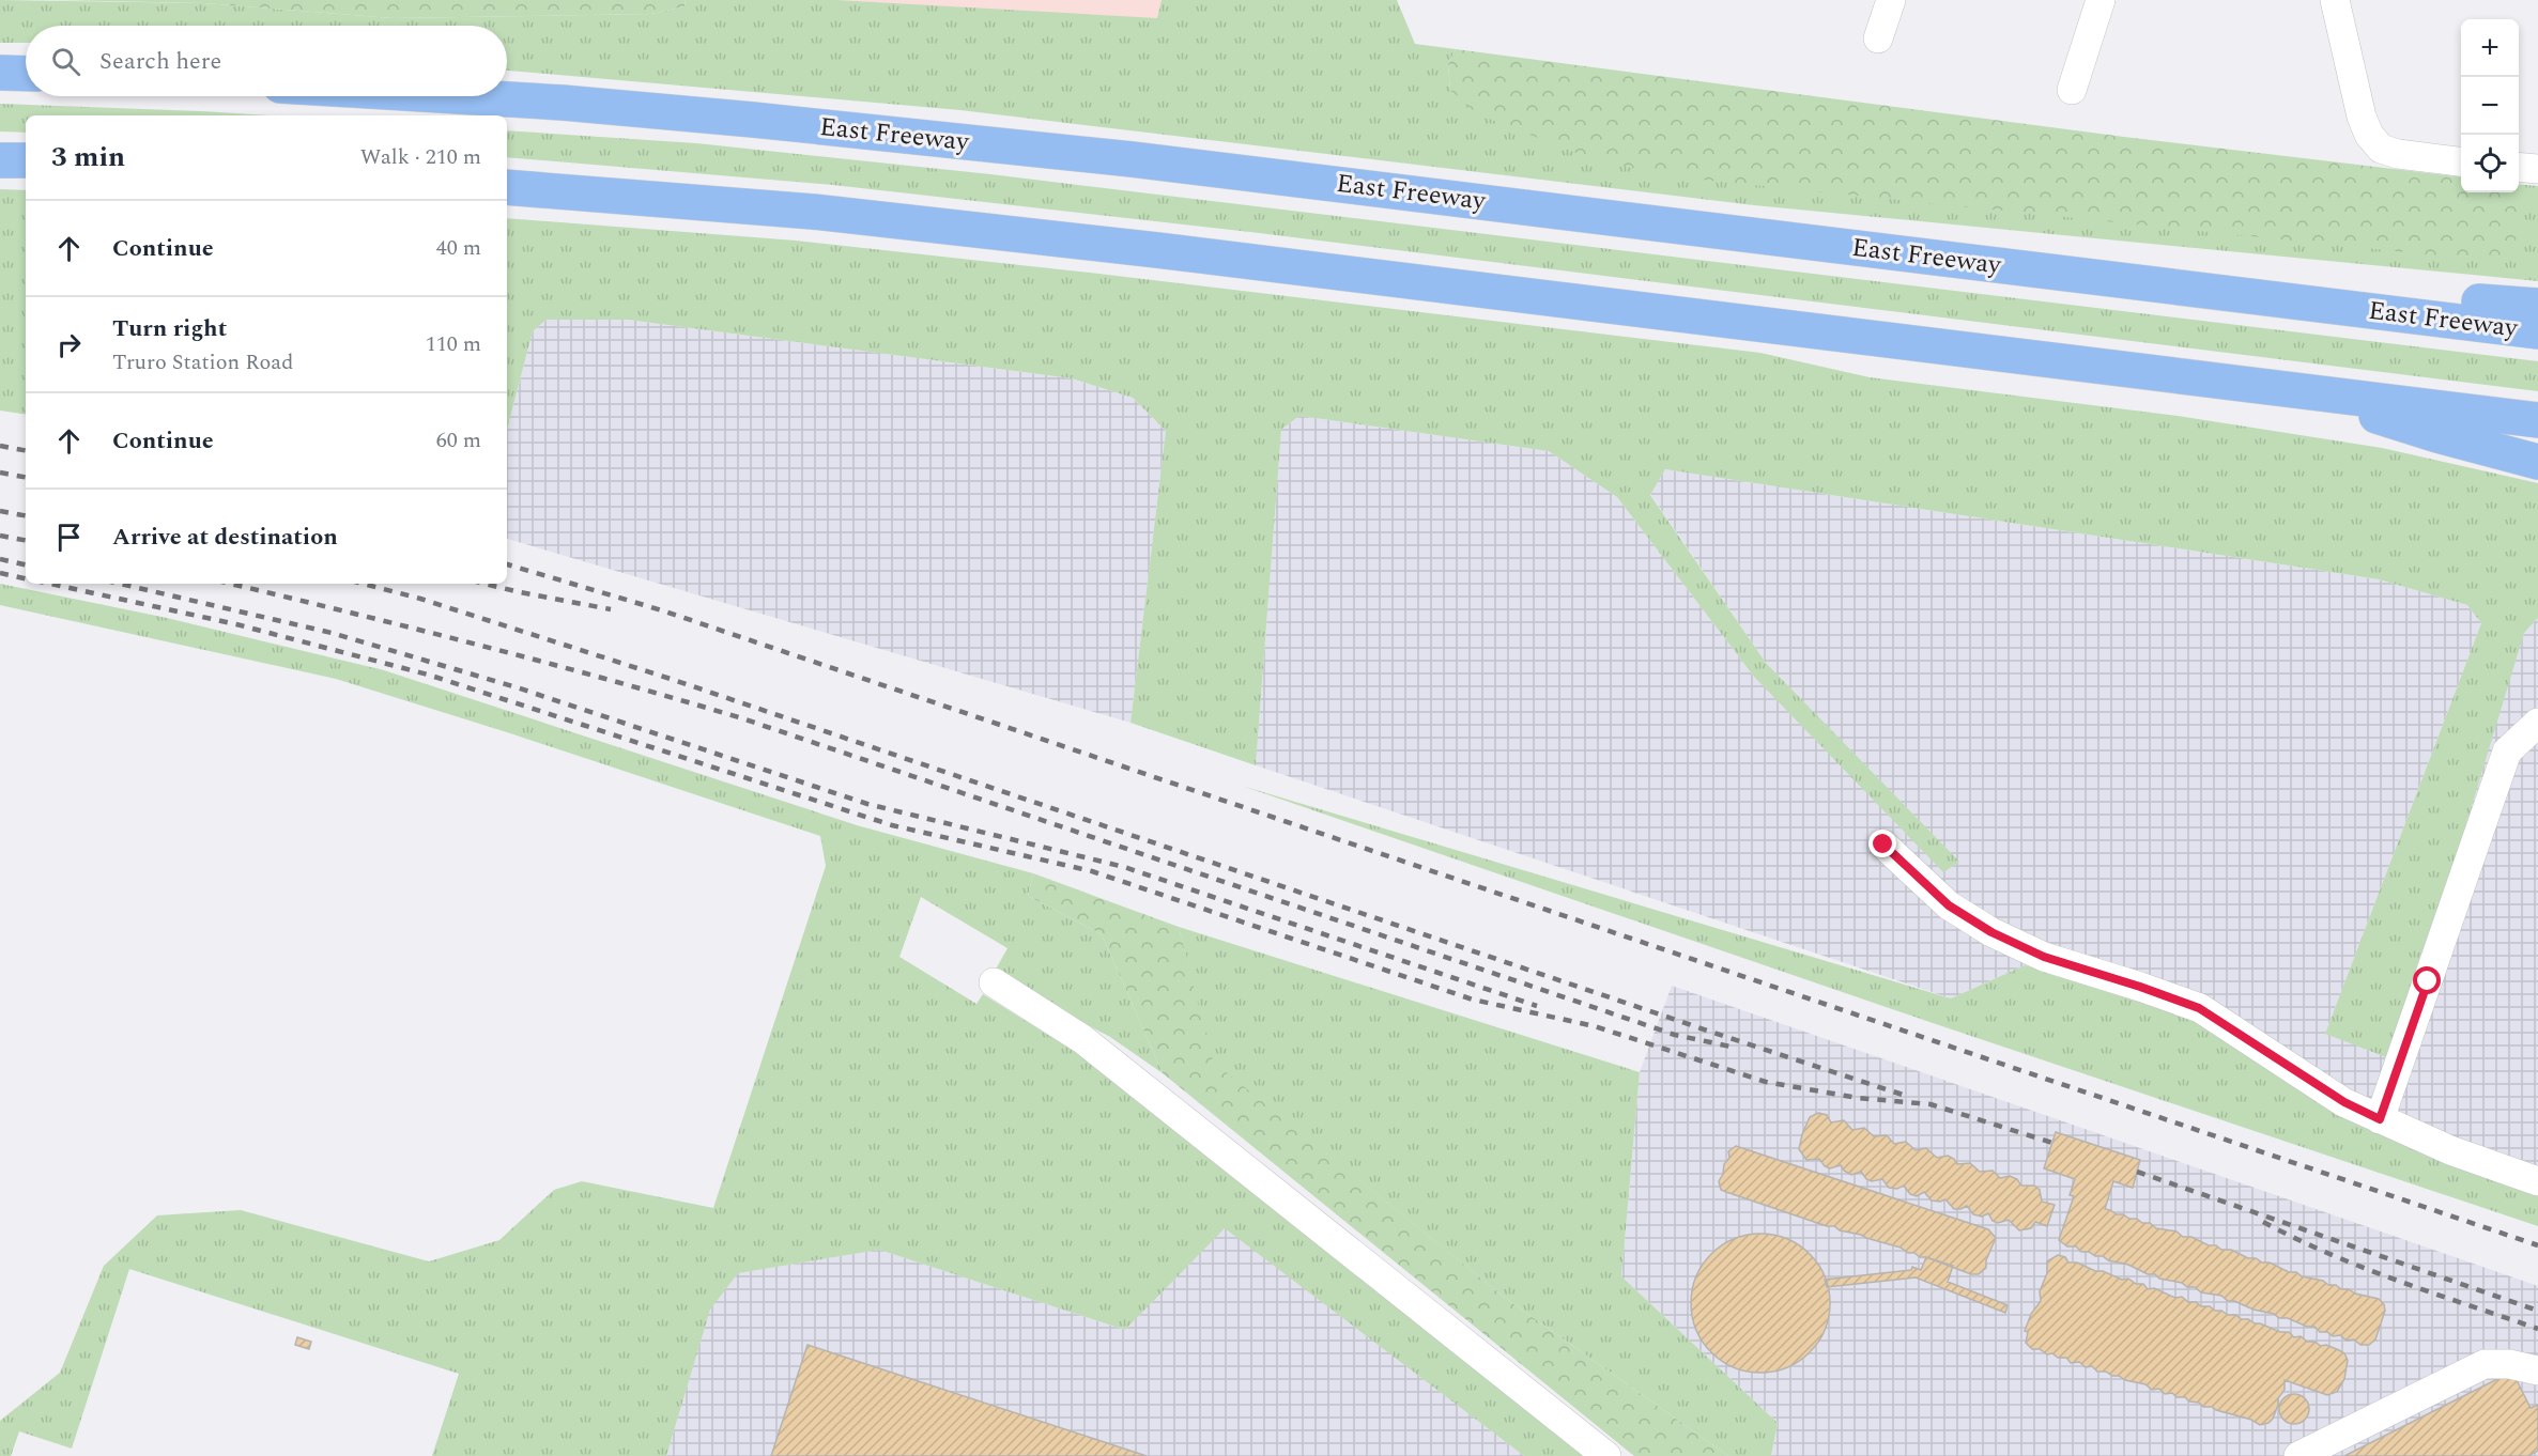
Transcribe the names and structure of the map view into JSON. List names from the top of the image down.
{
  "streets": {
    "highway": ["East Freeway"]
  },
  "page": {
    "map_buttons": ["+", "−"],
    "search": "Search here",
    "heading": ["3 min", "Walk · 210 m"],
    "list": [
      ["Continue", "40 m"],
      ["Turn right", "Truro Station Road", "110 m"],
      ["Continue", "60 m"],
      "Arrive at destination"
    ]
  }
}
